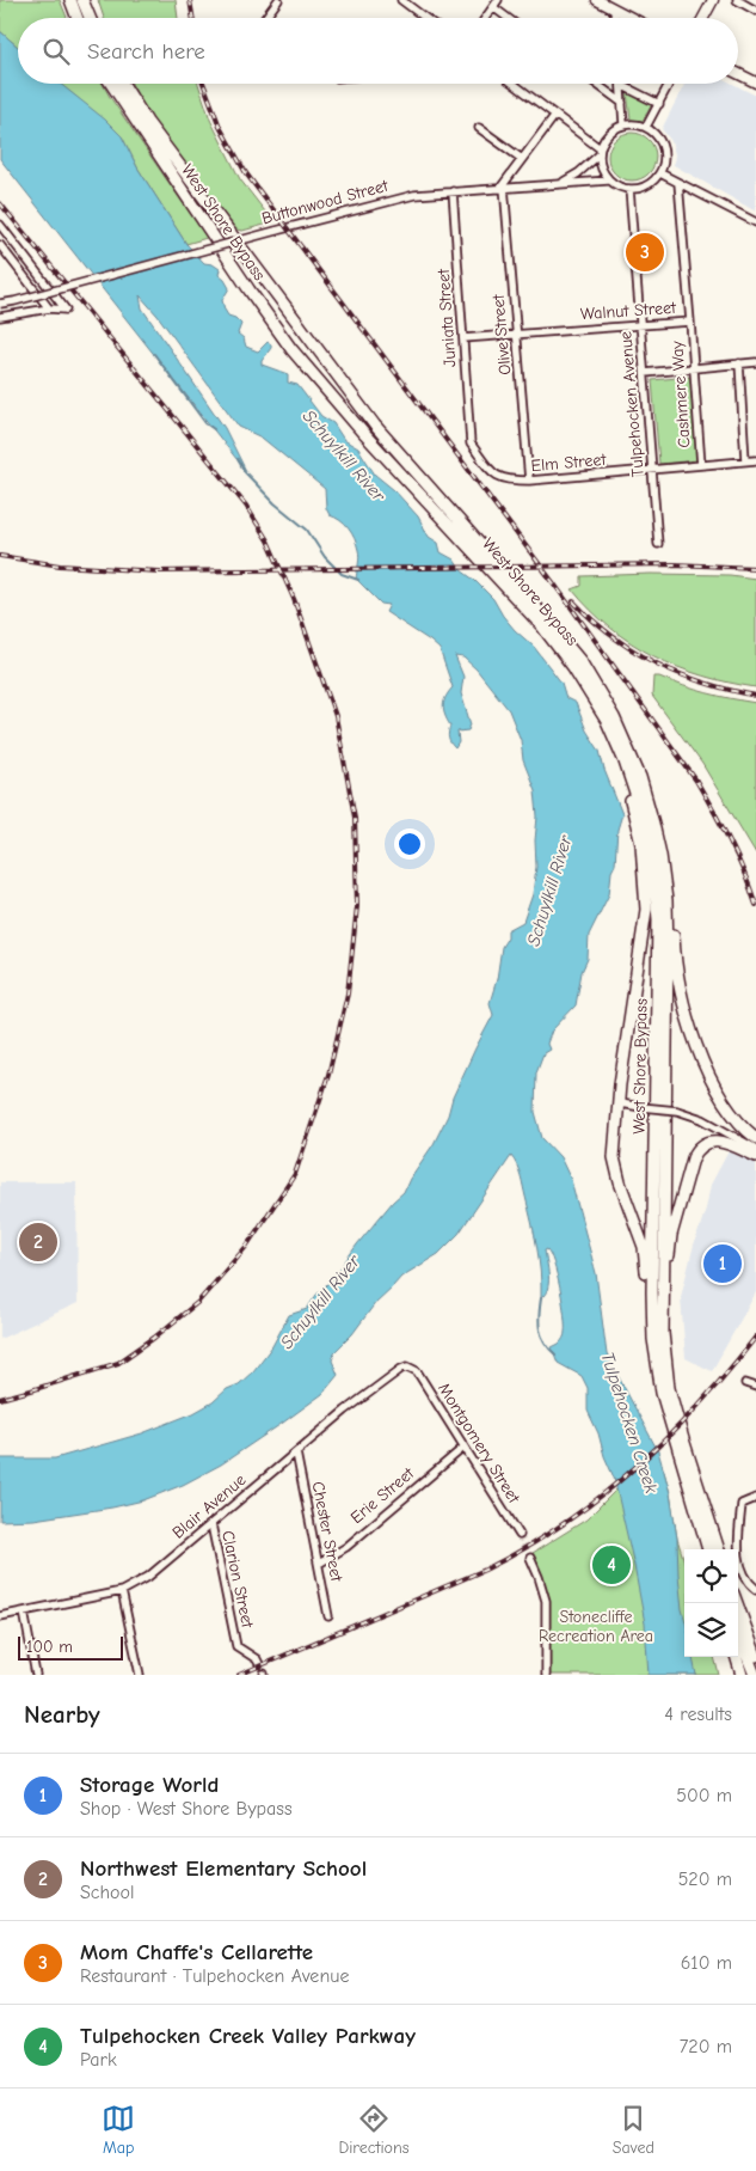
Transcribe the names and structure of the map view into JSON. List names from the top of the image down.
{
  "streets": {
    "highway": ["West Shore Bypass"],
    "street": [
      "Buttonwood Street",
      "Walnut Street",
      "Juniata Street",
      "Olive Street",
      "Cashmere Way",
      "Tulpehocken Avenue",
      "Elm Street",
      "Montgomery Street",
      "Erie Street",
      "Blair Avenue",
      "Chester Street",
      "Clarion Street"
    ]
  },
  "crossings": [
    ["Buttonwood Street", "Juniata Street"],
    ["Buttonwood Street", "Olive Street"],
    ["Buttonwood Street", "Tulpehocken Avenue"],
    ["Walnut Street", "Juniata Street"],
    ["Walnut Street", "Olive Street"],
    ["Walnut Street", "Cashmere Way"],
    ["Walnut Street", "Tulpehocken Avenue"],
    ["Juniata Street", "Elm Street"],
    ["Olive Street", "Elm Street"],
    ["Cashmere Way", "Elm Street"],
    ["Tulpehocken Avenue", "Elm Street"],
    ["Montgomery Street", "Erie Street"],
    ["Montgomery Street", "Blair Avenue"],
    ["Erie Street", "Chester Street"],
    ["Blair Avenue", "Chester Street"],
    ["Blair Avenue", "Clarion Street"]
  ],
  "water": ["Schuylkill River", "Tulpehocken Creek"],
  "parks": ["Stonecliffe Recreation Area"],
  "scale_bar": "100 m",
  "page": {
    "search": "Search here",
    "pins": [
      "3",
      "2",
      "1",
      "4"
    ],
    "scale": "100 m",
    "heading": ["Nearby", "4 results"],
    "list": [
      {
        "mark": "1",
        "name": "Storage World",
        "note": "Shop · West Shore Bypass",
        "value": "500 m"
      },
      {
        "mark": "2",
        "name": "Northwest Elementary School",
        "note": "School",
        "value": "520 m"
      },
      {
        "mark": "3",
        "name": "Mom Chaffe's Cellarette",
        "note": "Restaurant · Tulpehocken Avenue",
        "value": "610 m"
      },
      {
        "mark": "4",
        "name": "Tulpehocken Creek Valley Parkway",
        "note": "Park",
        "value": "720 m"
      }
    ],
    "nav": ["Map", "Directions", "Saved"]
  }
}
